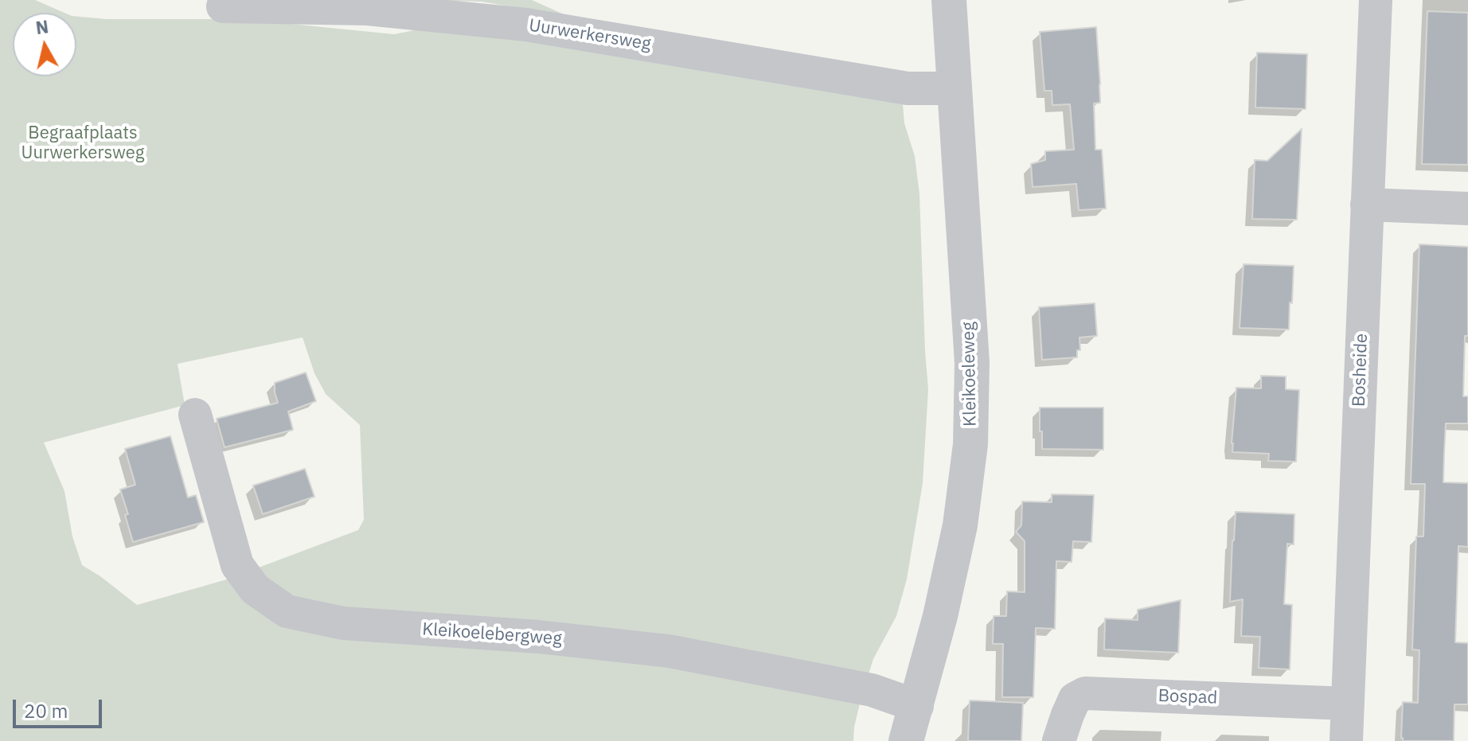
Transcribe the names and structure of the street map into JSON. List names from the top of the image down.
{
  "streets": {
    "street": [
      "Uurwerkersweg",
      "Bosheide",
      "Kleikoeleweg",
      "Kleikoelebergweg",
      "Bospad"
    ]
  },
  "crossings": [
    ["Uurwerkersweg", "Kleikoeleweg"],
    ["Bosheide", "Bospad"],
    ["Kleikoeleweg", "Kleikoelebergweg"]
  ],
  "parks": ["Begraafplaats Uurwerkersweg"],
  "scale_bar": "20 m",
  "north": "top"
}
